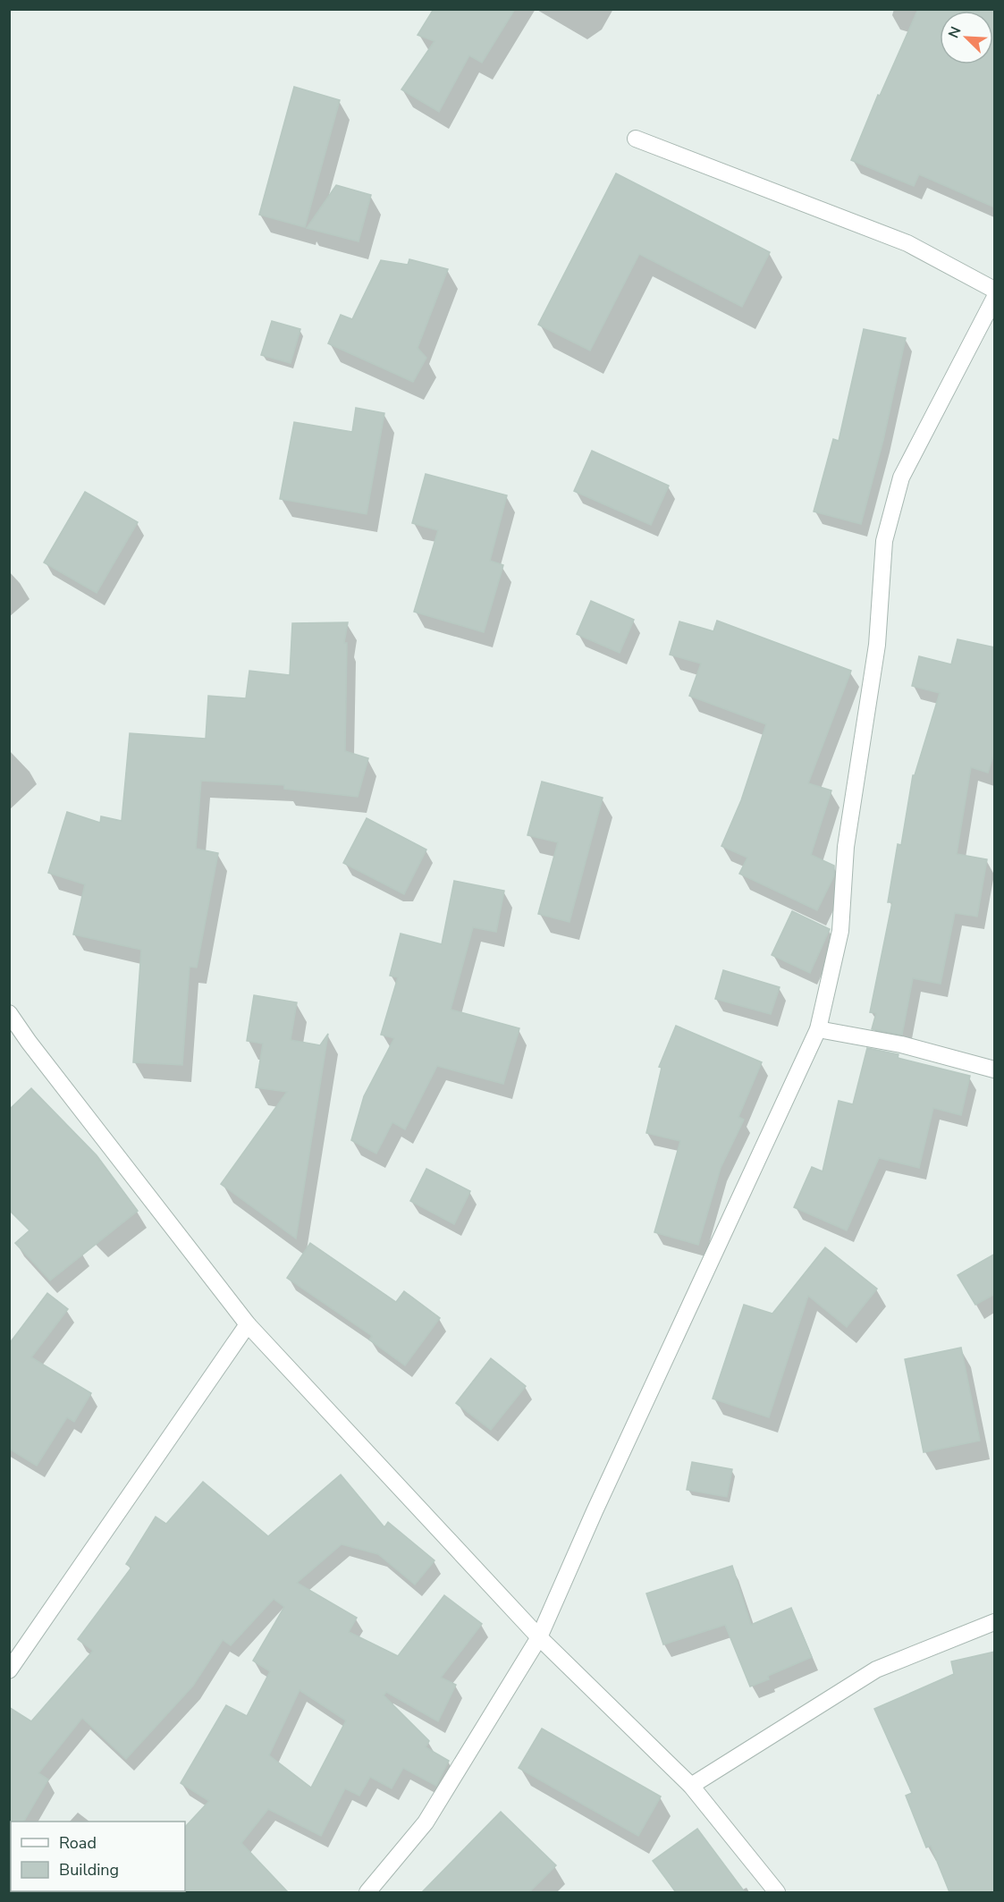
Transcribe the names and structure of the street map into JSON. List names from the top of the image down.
{
  "legend": ["Road", "Building"],
  "north": "top left"
}
